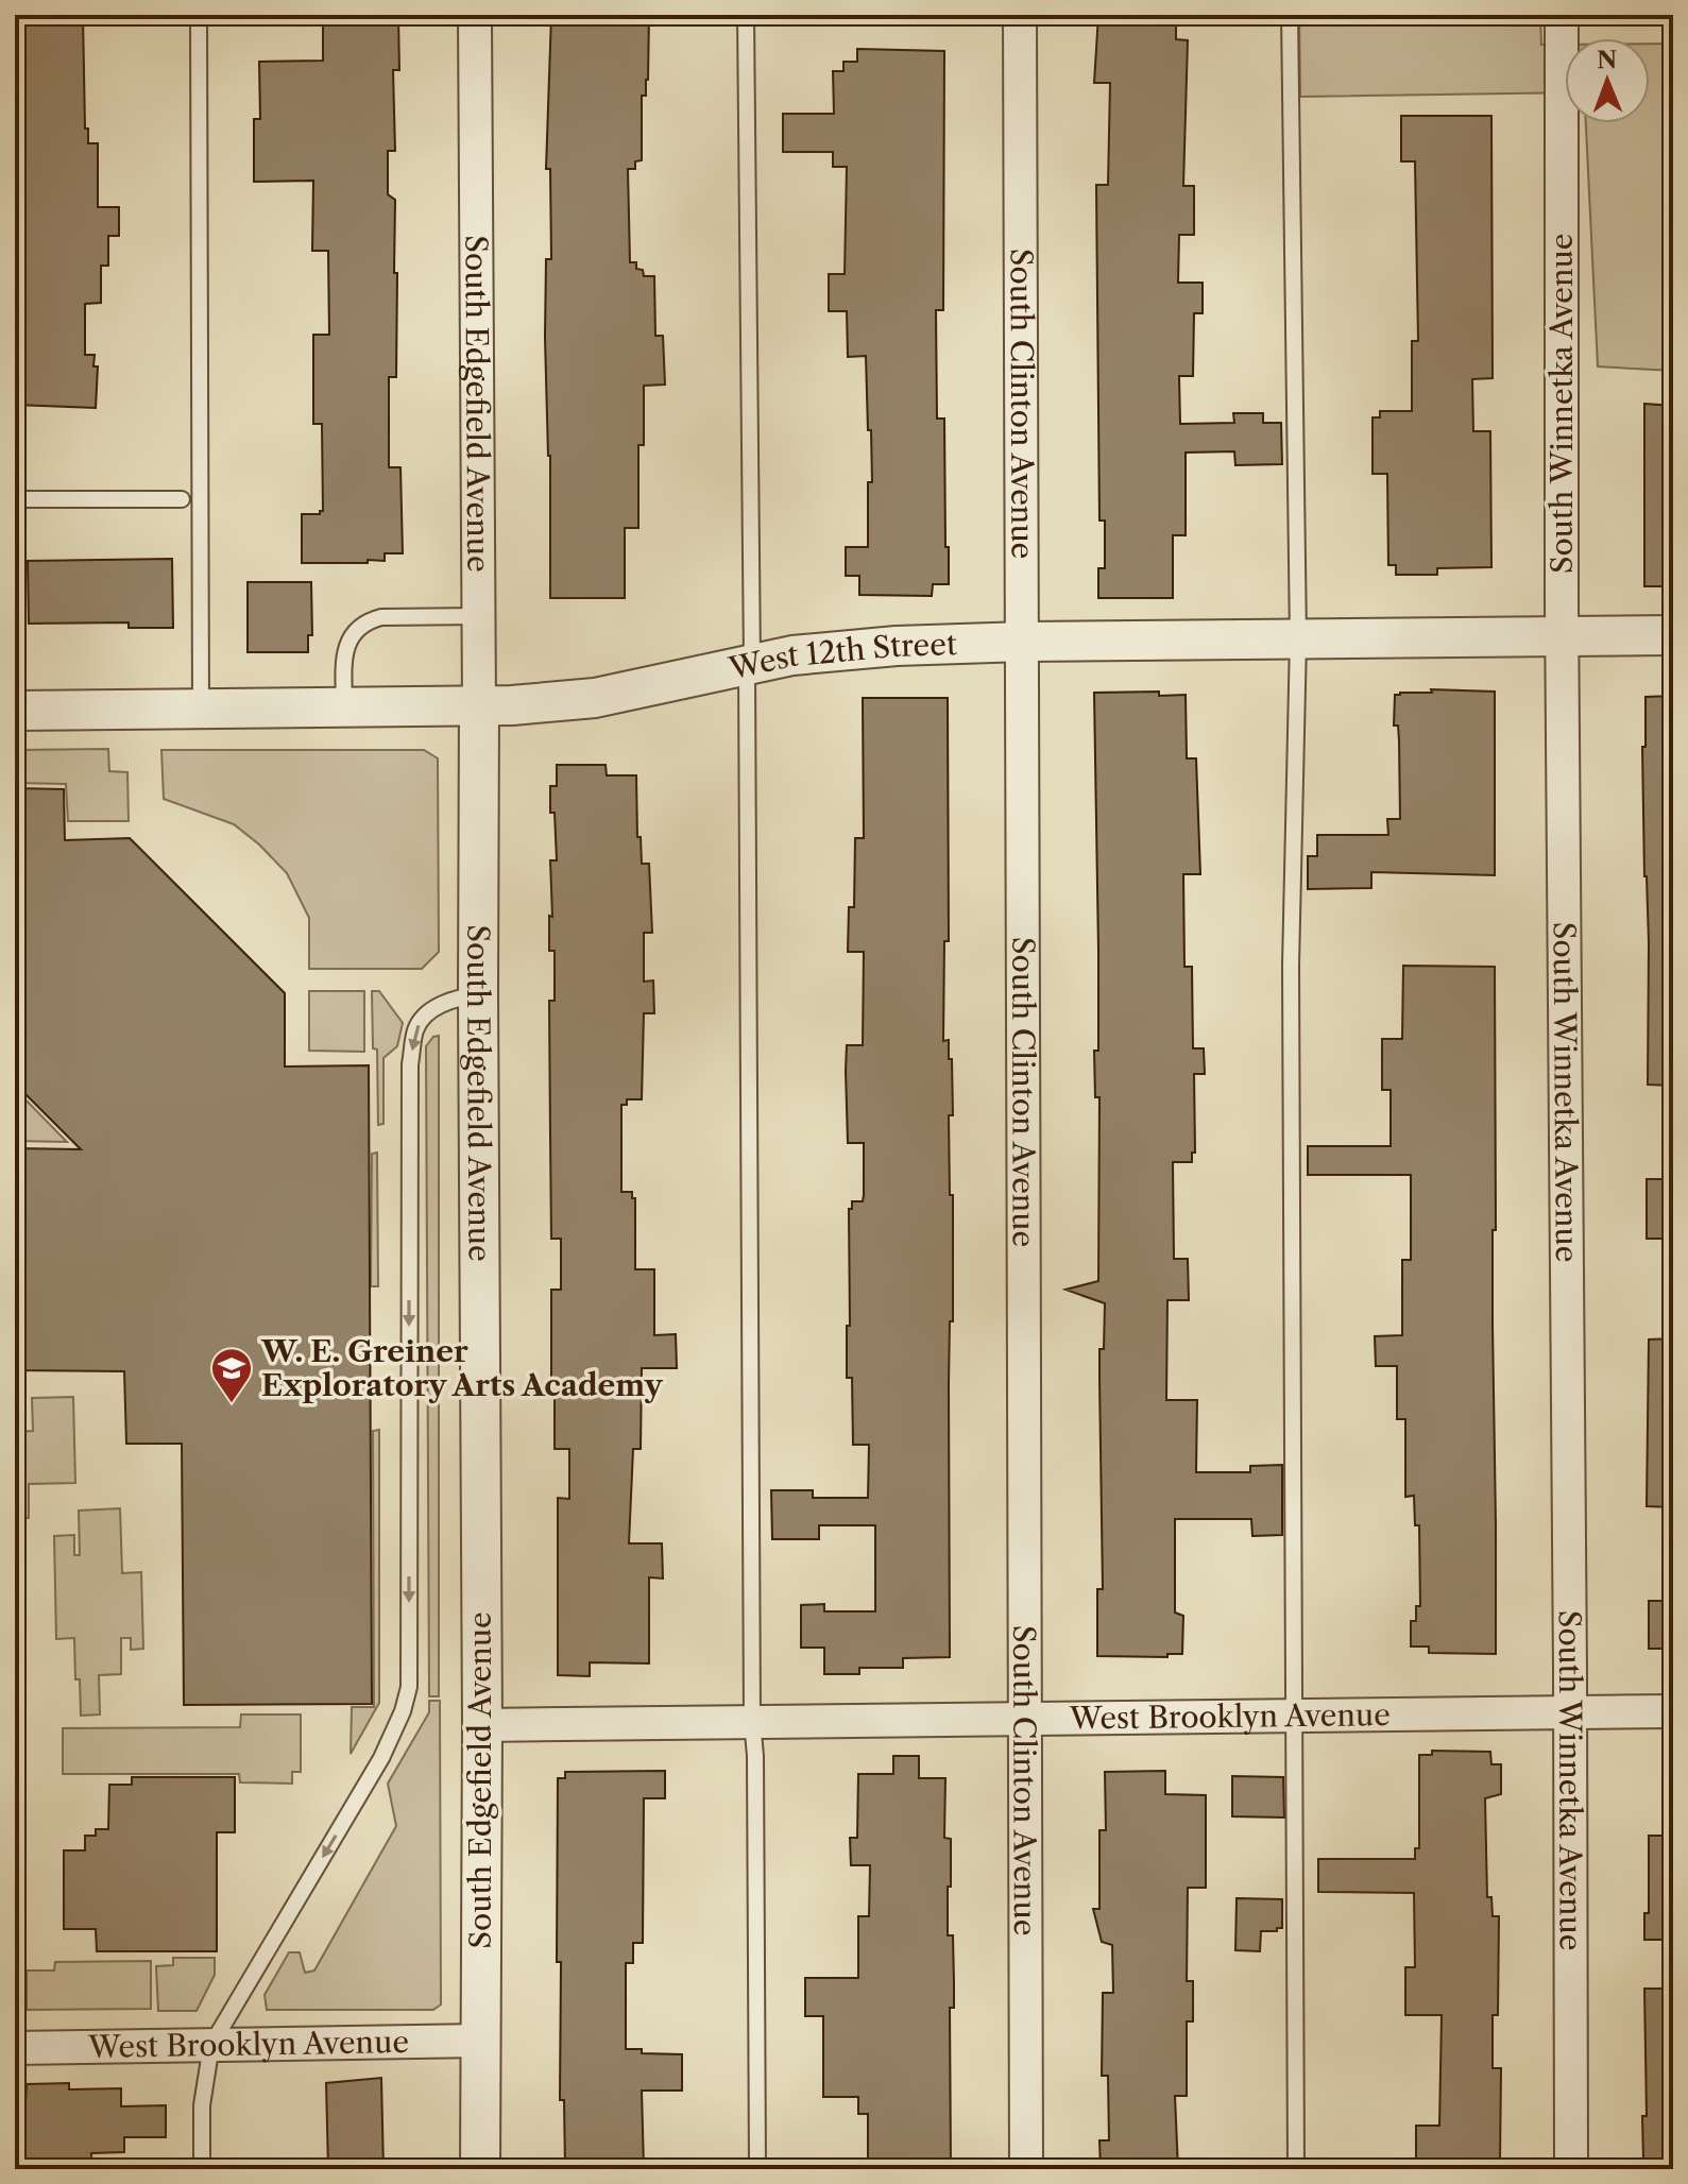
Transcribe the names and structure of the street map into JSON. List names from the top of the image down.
{
  "streets": {
    "street": [
      "South Edgefield Avenue",
      "South Clinton Avenue",
      "South Winnetka Avenue",
      "West 12th Street",
      "West Brooklyn Avenue"
    ]
  },
  "crossings": [
    ["South Edgefield Avenue", "West 12th Street"],
    ["South Edgefield Avenue", "West Brooklyn Avenue"],
    ["South Clinton Avenue", "West 12th Street"],
    ["South Clinton Avenue", "West Brooklyn Avenue"],
    ["South Winnetka Avenue", "West 12th Street"],
    ["South Winnetka Avenue", "West Brooklyn Avenue"]
  ],
  "places": {
    "school or university": ["W. E. Greiner Exploratory Arts Academy"]
  },
  "north": "top"
}
